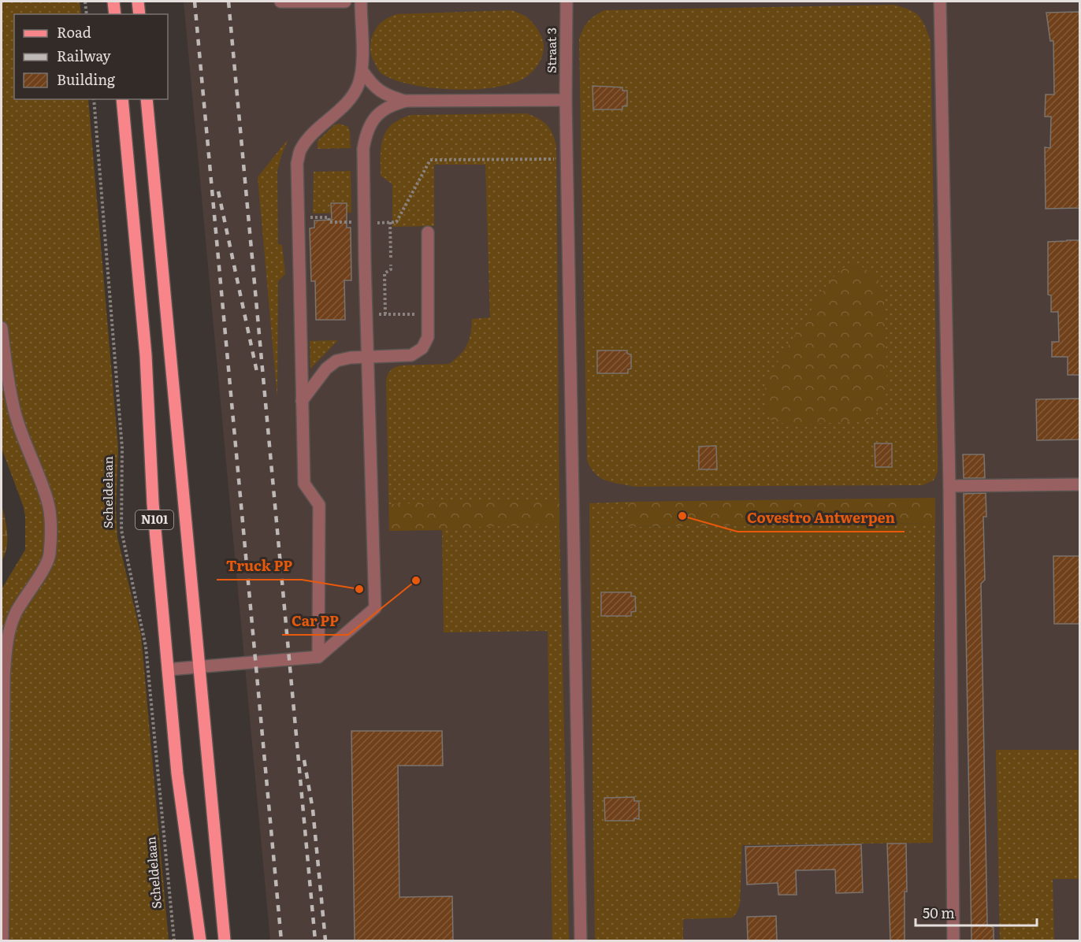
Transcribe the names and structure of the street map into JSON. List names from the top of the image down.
{
  "streets": {
    "main road": ["N101"],
    "lane": ["Straat 3"],
    "path": ["Scheldelaan"]
  },
  "places": ["Covestro Antwerpen", "Car PP", "Truck PP"],
  "legend": ["Road", "Railway", "Building"],
  "scale_bar": "50 m"
}
